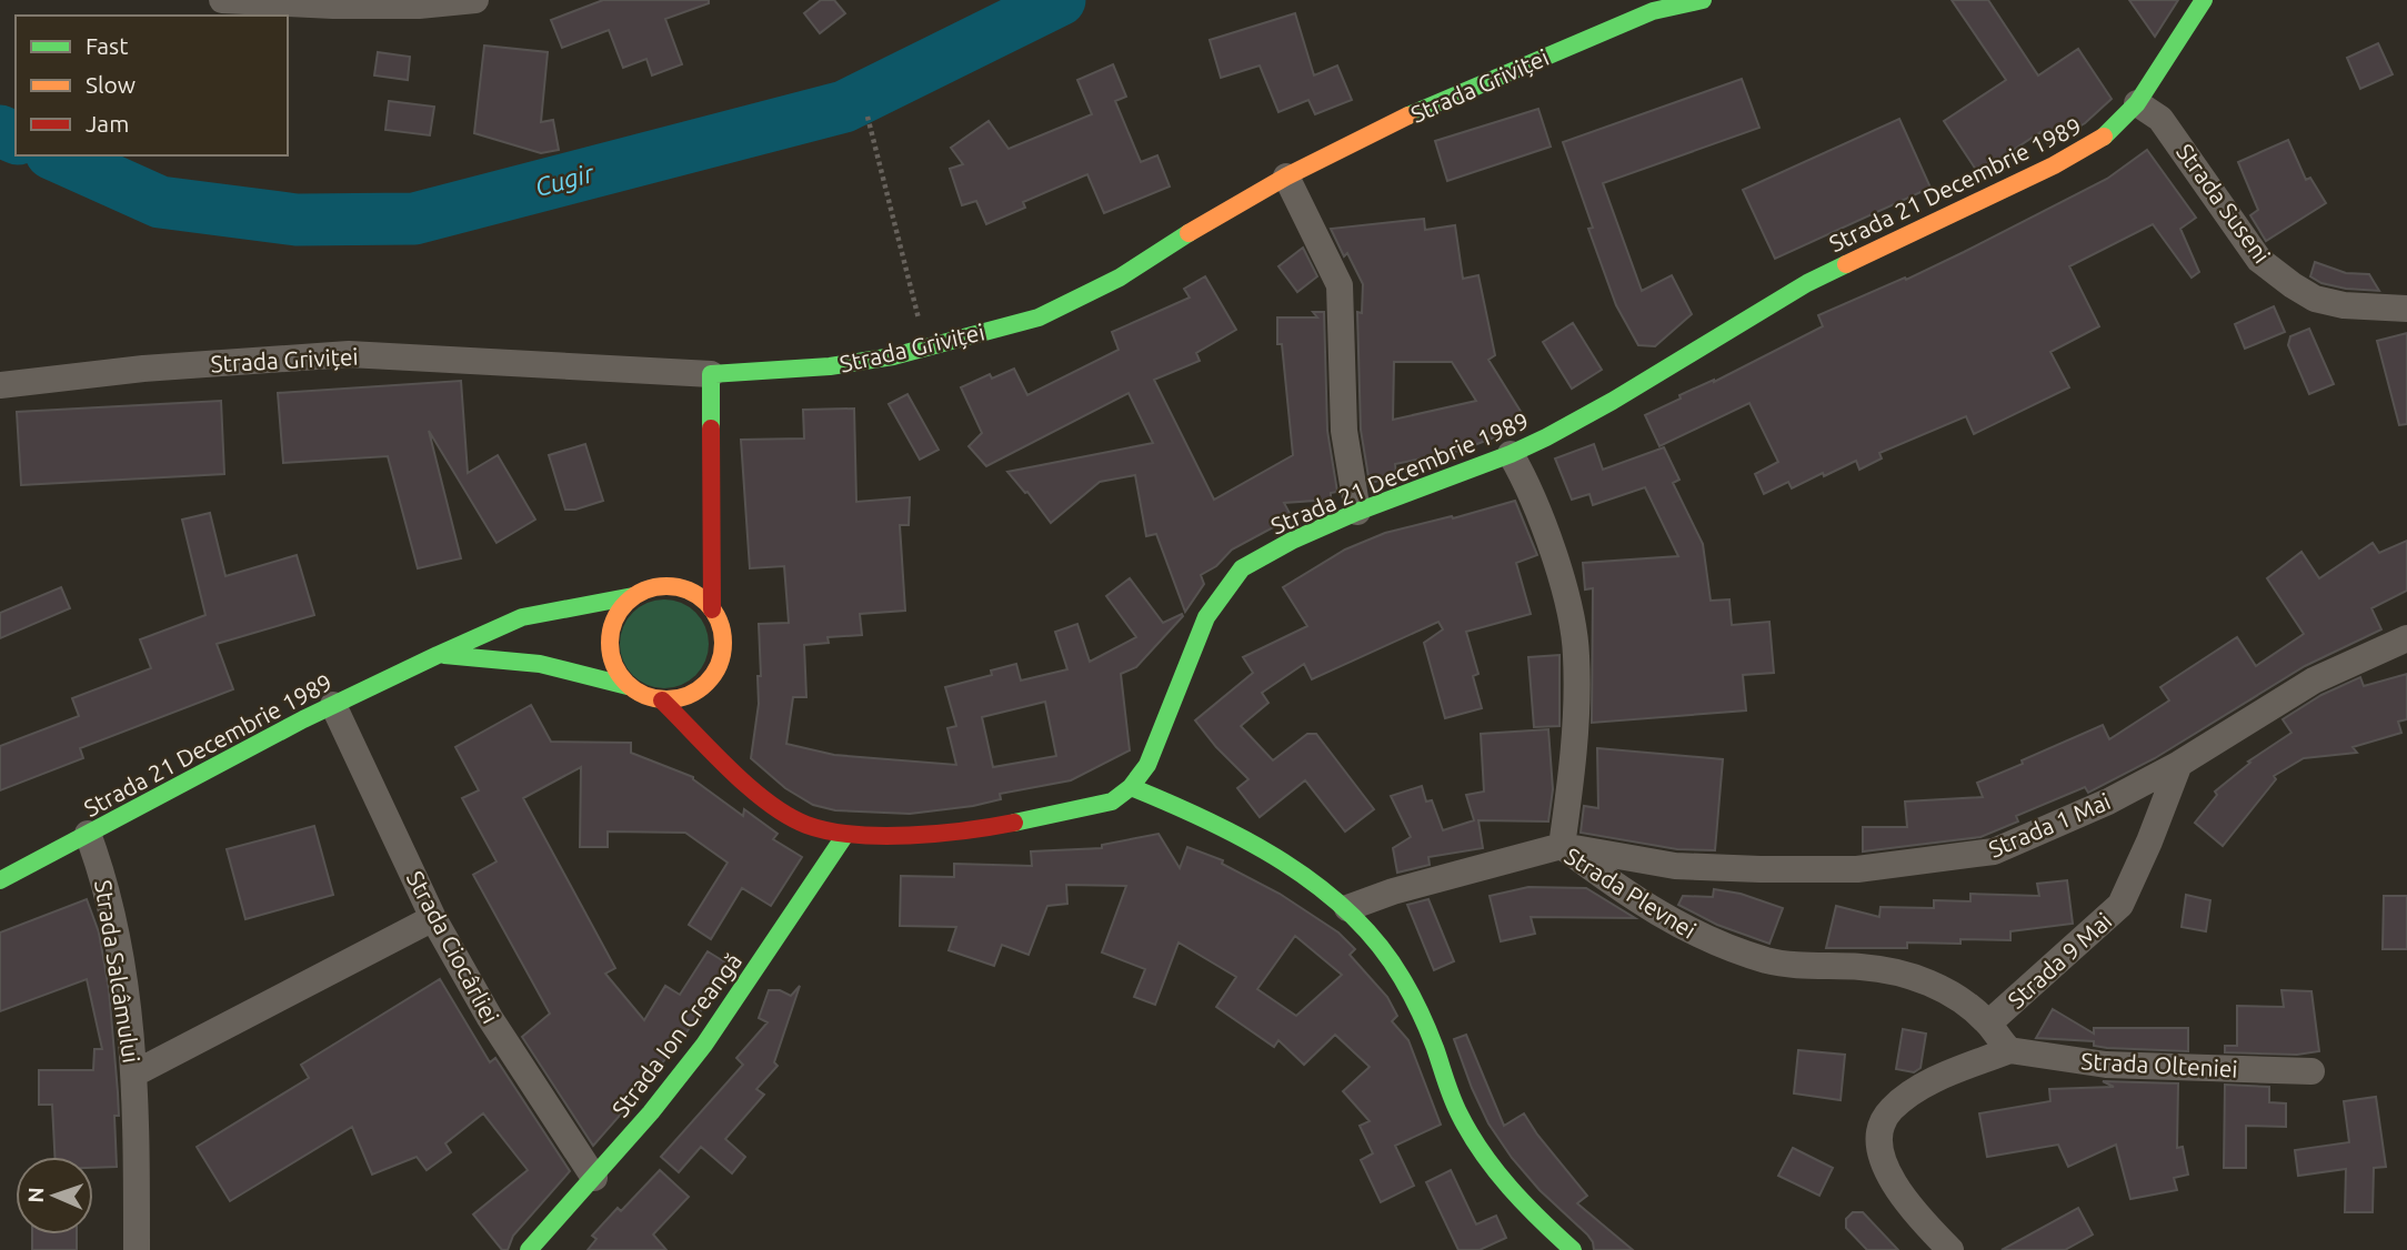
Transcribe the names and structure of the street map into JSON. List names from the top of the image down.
{
  "streets": {
    "main road": ["Strada Griviței", "Strada 21 Decembrie 1989", "Strada Ion Creangă"],
    "street": [
      "Strada Suseni",
      "Strada 1 Mai",
      "Strada Plevnei",
      "Strada Ciocârliei",
      "Strada 9 Mai",
      "Strada Salcâmului",
      "Strada Olteniei"
    ]
  },
  "crossings": [
    ["Strada 21 Decembrie 1989", "Strada Suseni"],
    ["Strada 21 Decembrie 1989", "Strada Ciocârliei"],
    ["Strada 21 Decembrie 1989", "Strada Salcâmului"],
    ["Strada 1 Mai", "Strada Plevnei"],
    ["Strada 1 Mai", "Strada 9 Mai"],
    ["Strada Plevnei", "Strada 9 Mai"],
    ["Strada Plevnei", "Strada Olteniei"],
    ["Strada Ciocârliei", "Strada Ion Creangă"]
  ],
  "water": ["Cugir"],
  "legend": ["Fast", "Slow", "Jam"],
  "north": "left"
}
